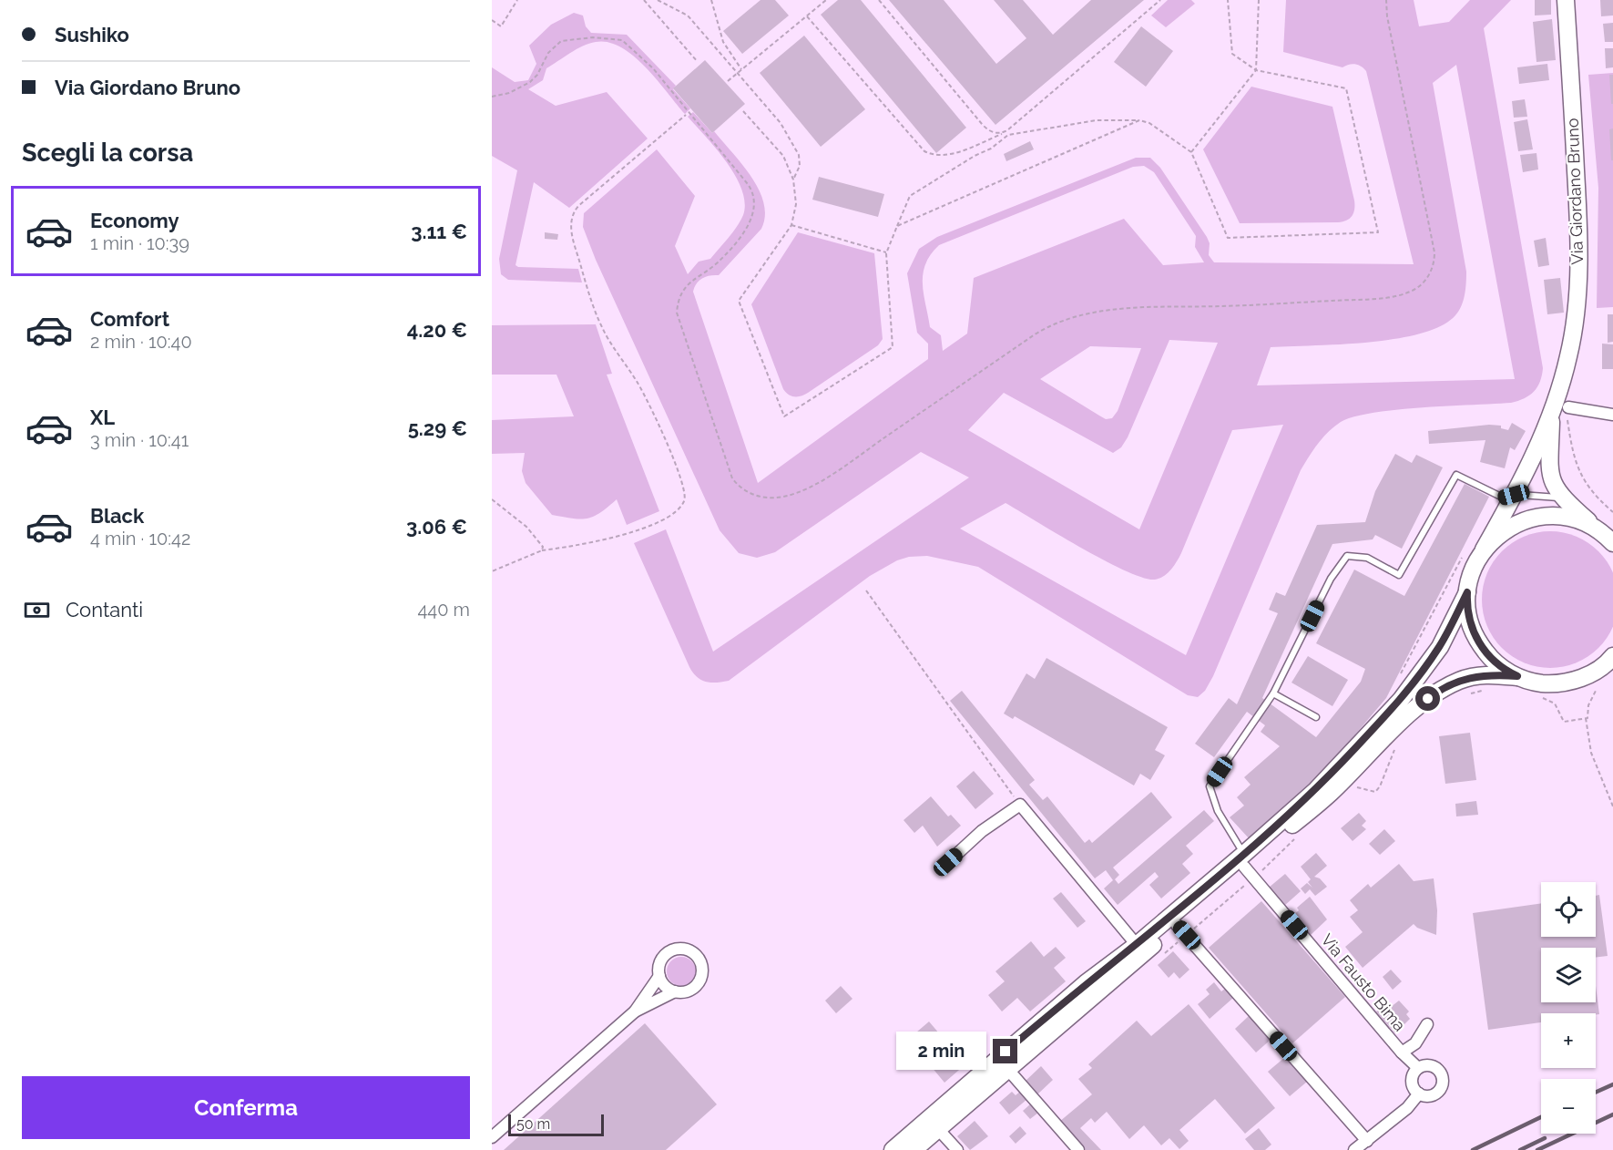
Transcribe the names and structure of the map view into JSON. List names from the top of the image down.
{
  "streets": {
    "main road": ["Via Giordano Bruno"],
    "street": ["Via Fausto Bima"]
  },
  "scale_bar": "50 m",
  "page": {
    "banner": ["Sushiko", "Via Giordano Bruno"],
    "heading": "Scegli la corsa",
    "list": [
      {
        "name": "Economy",
        "note": "1 min · 10:39",
        "value": "3.11 €"
      },
      {
        "name": "Comfort",
        "note": "2 min · 10:40",
        "value": "4.20 €"
      },
      {
        "name": "XL",
        "note": "3 min · 10:41",
        "value": "5.29 €"
      },
      {
        "name": "Black",
        "note": "4 min · 10:42",
        "value": "3.06 €"
      }
    ],
    "pay": ["Contanti", "440 m"],
    "map_buttons": ["+", "−"],
    "bubble": "2 min",
    "buttons": "Conferma",
    "scale": "50 m"
  }
}
